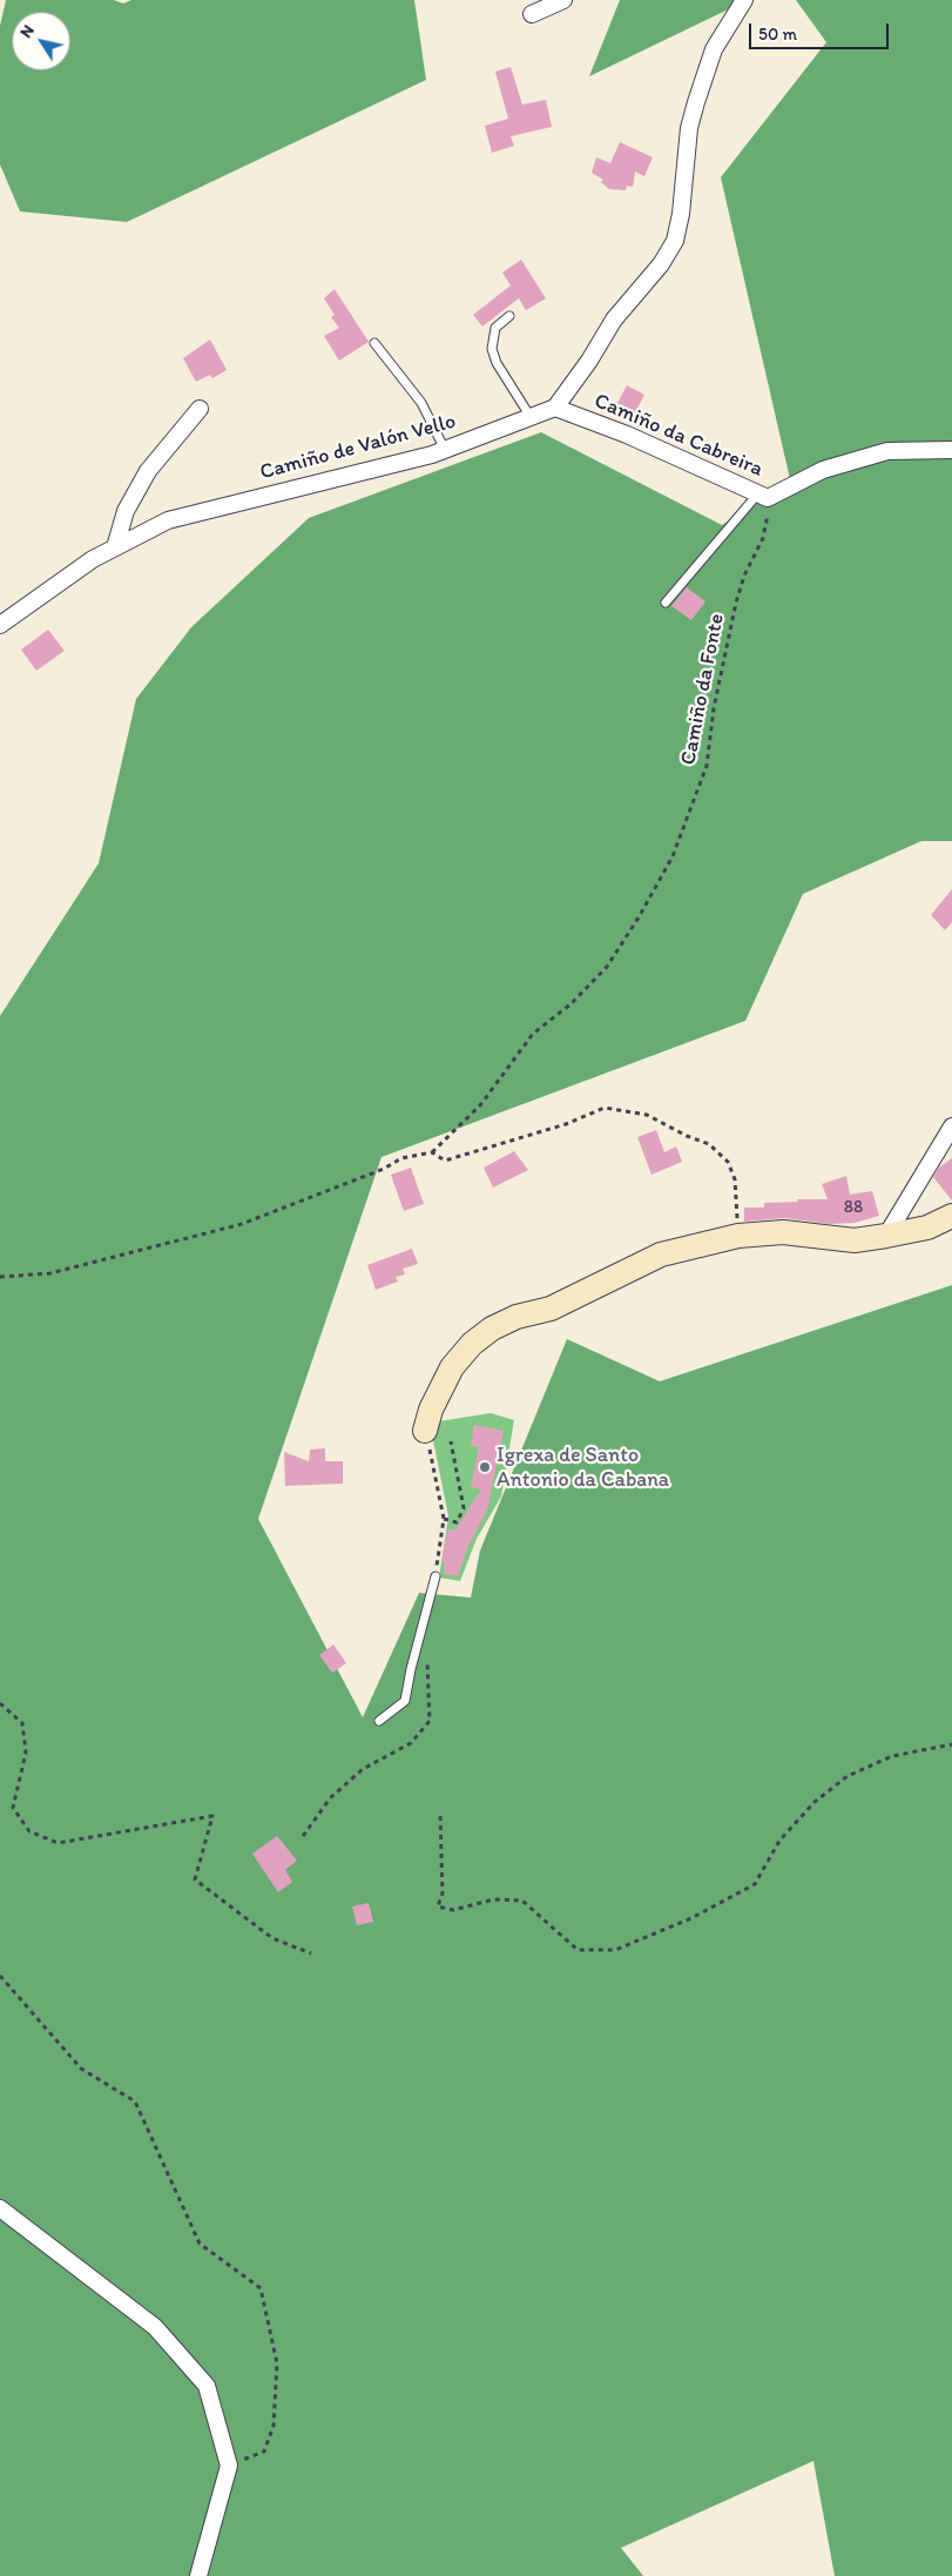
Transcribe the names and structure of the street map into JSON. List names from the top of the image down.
{
  "streets": {
    "street": ["Camiño da Cabreira", "Camiño de Valón Vello"],
    "path": ["Camiño da Fonte"]
  },
  "crossings": [
    ["Camiño da Cabreira", "Camiño de Valón Vello"],
    ["Camiño da Cabreira", "Camiño da Fonte"]
  ],
  "places": ["Igrexa de Santo Antonio da Cabana"],
  "house_numbers": ["88"],
  "scale_bar": "50 m",
  "north": "top left"
}
